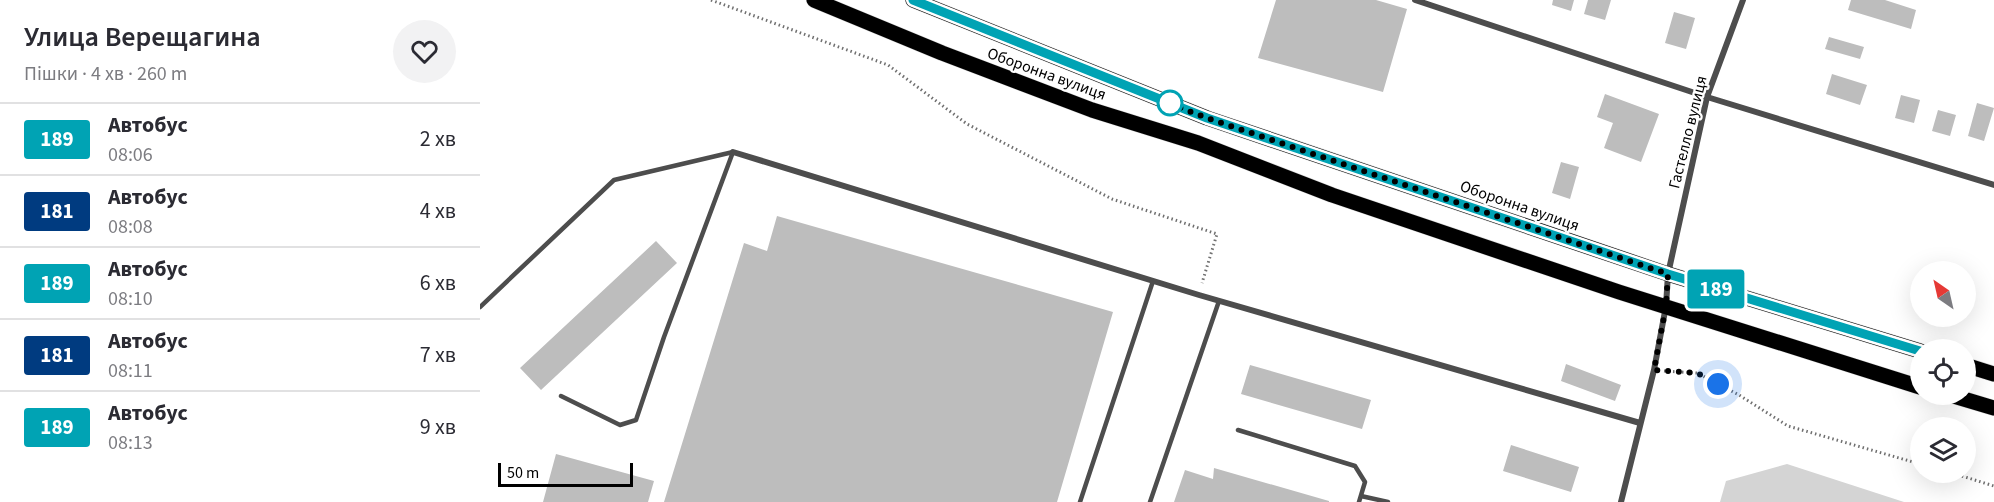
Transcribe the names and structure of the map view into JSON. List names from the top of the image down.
{
  "streets": {
    "main road": ["Оборонна вулиця"],
    "street": ["Гастелло вулиця"]
  },
  "crossings": [
    ["Оборонна вулиця", "Гастелло вулиця"]
  ],
  "lines": ["bus line 189"],
  "scale_bar": "50 m",
  "north": "top left",
  "page": {
    "heading": ["Улица Верещагина", "Пішки · 4 хв · 260 m"],
    "on_map": "189",
    "list": [
      {
        "mark": "189",
        "name": "Автобус",
        "note": "08:06",
        "value": "2 хв"
      },
      {
        "mark": "181",
        "name": "Автобус",
        "note": "08:08",
        "value": "4 хв"
      },
      {
        "mark": "189",
        "name": "Автобус",
        "note": "08:10",
        "value": "6 хв"
      },
      {
        "mark": "181",
        "name": "Автобус",
        "note": "08:11",
        "value": "7 хв"
      },
      {
        "mark": "189",
        "name": "Автобус",
        "note": "08:13",
        "value": "9 хв"
      }
    ],
    "scale": "50 m"
  }
}
